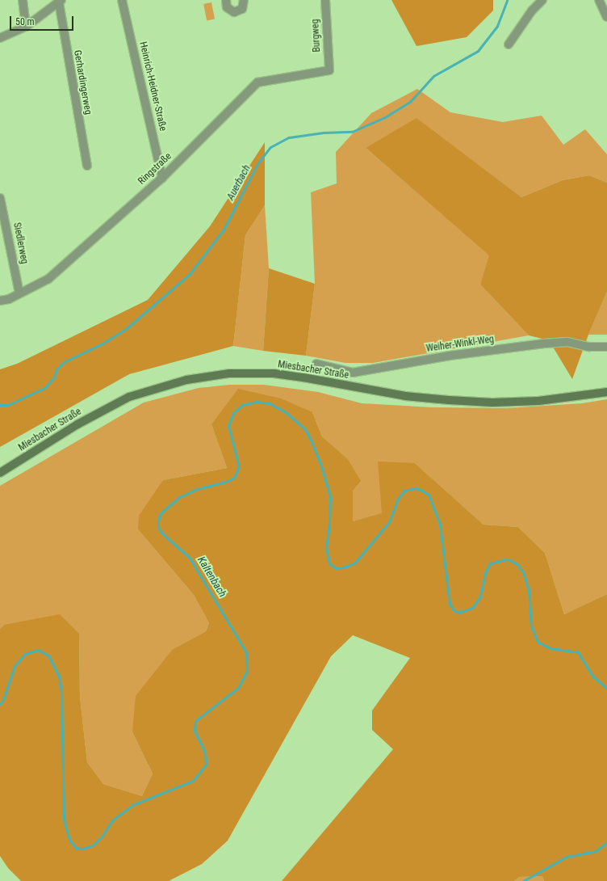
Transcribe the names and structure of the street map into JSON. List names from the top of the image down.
{
  "streets": {
    "main road": ["Miesbacher Straße"],
    "street": [
      "Burgweg",
      "Gerhardingerweg",
      "Heinrich-Heidner-Straße",
      "Ringstraße",
      "Siedlerweg",
      "Weiher-Winkl-Weg"
    ]
  },
  "crossings": [
    ["Burgweg", "Ringstraße"],
    ["Heinrich-Heidner-Straße", "Ringstraße"],
    ["Ringstraße", "Siedlerweg"]
  ],
  "water": ["Auerbach", "Kaltenbach"],
  "scale_bar": "50 m"
}
